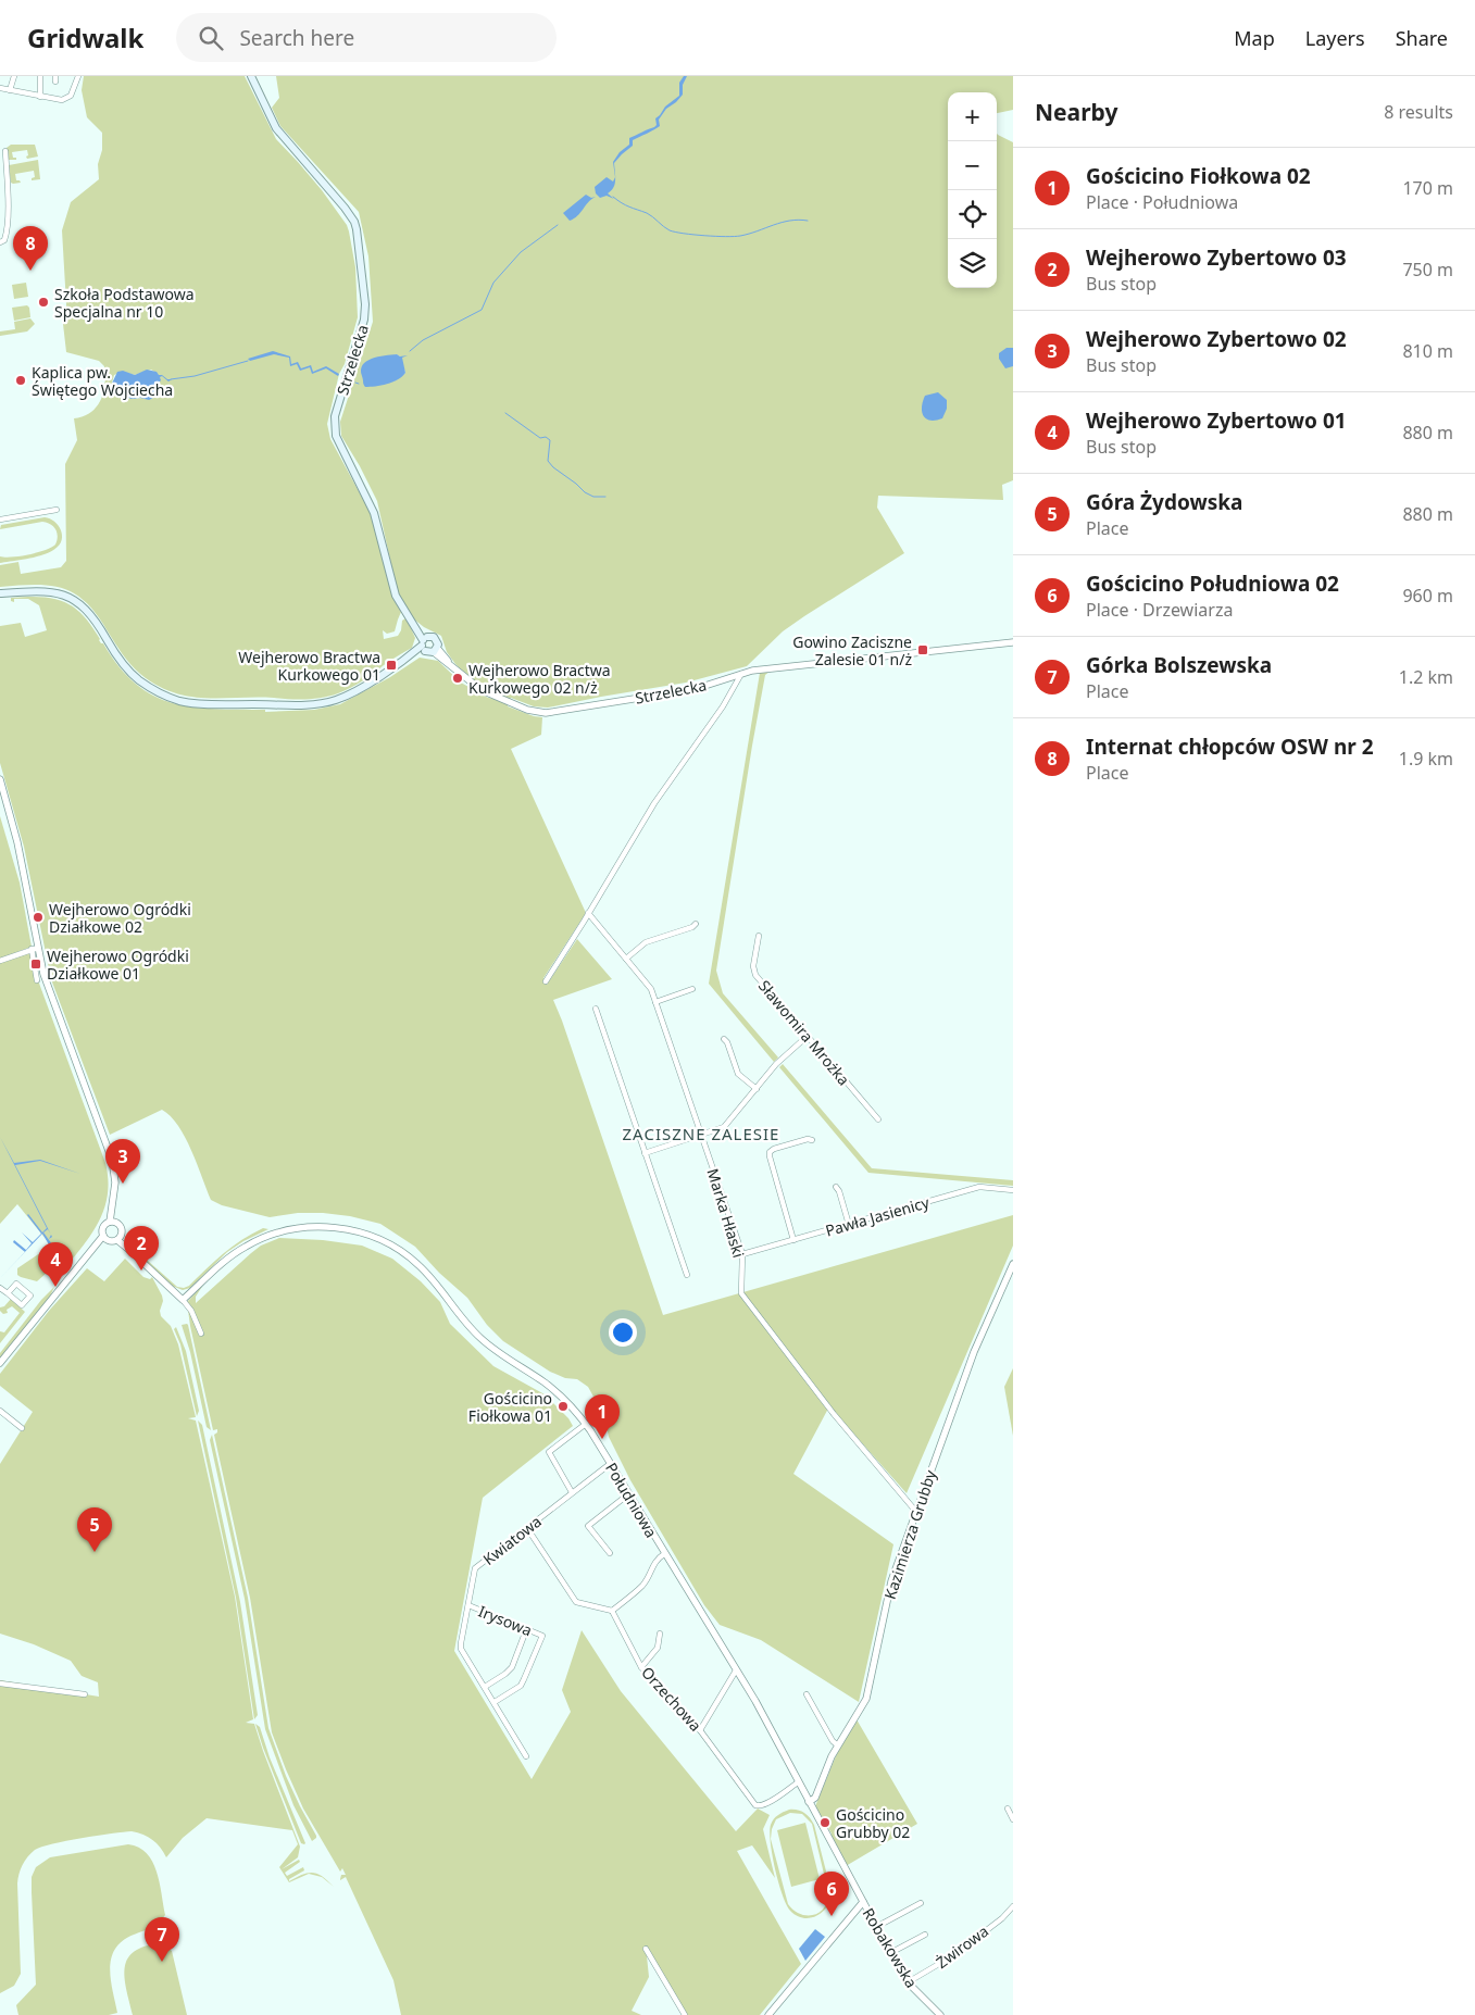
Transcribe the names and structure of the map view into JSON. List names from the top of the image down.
{
  "streets": {
    "main road": ["Strzelecka"],
    "street": [
      "Sławomira Mrożka",
      "Marka Hłaski",
      "Pawła Jasienicy",
      "Południowa",
      "Kazimierza Grubby",
      "Kwiatowa",
      "Irysowa",
      "Orzechowa",
      "Żwirowa",
      "Robakowska"
    ]
  },
  "crossings": [
    ["Marka Hłaski", "Pawła Jasienicy"],
    ["Marka Hłaski", "Kazimierza Grubby"],
    ["Południowa", "Kazimierza Grubby"],
    ["Południowa", "Kwiatowa"],
    ["Południowa", "Orzechowa"],
    ["Południowa", "Robakowska"],
    ["Kwiatowa", "Irysowa"],
    ["Żwirowa", "Robakowska"]
  ],
  "districts": ["ZACISZNE ZALESIE"],
  "places": {
    "other": [
      "Szkoła Podstawowa Specjalna nr 10",
      "Kaplica pw. Świętego Wojciecha",
      "Wejherowo Bractwa Kurkowego 02 n/ż",
      "Wejherowo Ogródki Działkowe 02",
      "Gościcino Fiołkowa 01",
      "Gościcino Grubby 02"
    ],
    "transit": ["Gowino Zaciszne Zalesie 01 n/ż", "Wejherowo Bractwa Kurkowego 01", "Wejherowo Ogródki Działkowe 01"]
  },
  "page": {
    "header": "Gridwalk",
    "search": "Search here",
    "nav": ["Map", "Layers", "Share"],
    "heading": ["Nearby", "8 results"],
    "map_buttons": ["+", "−"],
    "list": [
      {
        "mark": "1",
        "name": "Gościcino Fiołkowa 02",
        "note": "Place · Południowa",
        "value": "170 m"
      },
      {
        "mark": "2",
        "name": "Wejherowo Zybertowo 03",
        "note": "Bus stop",
        "value": "750 m"
      },
      {
        "mark": "3",
        "name": "Wejherowo Zybertowo 02",
        "note": "Bus stop",
        "value": "810 m"
      },
      {
        "mark": "4",
        "name": "Wejherowo Zybertowo 01",
        "note": "Bus stop",
        "value": "880 m"
      },
      {
        "mark": "5",
        "name": "Góra Żydowska",
        "note": "Place",
        "value": "880 m"
      },
      {
        "mark": "6",
        "name": "Gościcino Południowa 02",
        "note": "Place · Drzewiarza",
        "value": "960 m"
      },
      {
        "mark": "7",
        "name": "Górka Bolszewska",
        "note": "Place",
        "value": "1.2 km"
      },
      {
        "mark": "8",
        "name": "Internat chłopców OSW nr 2",
        "note": "Place",
        "value": "1.9 km"
      }
    ],
    "pins": [
      "8",
      "3",
      "2",
      "4",
      "1",
      "5",
      "6",
      "7"
    ]
  }
}
